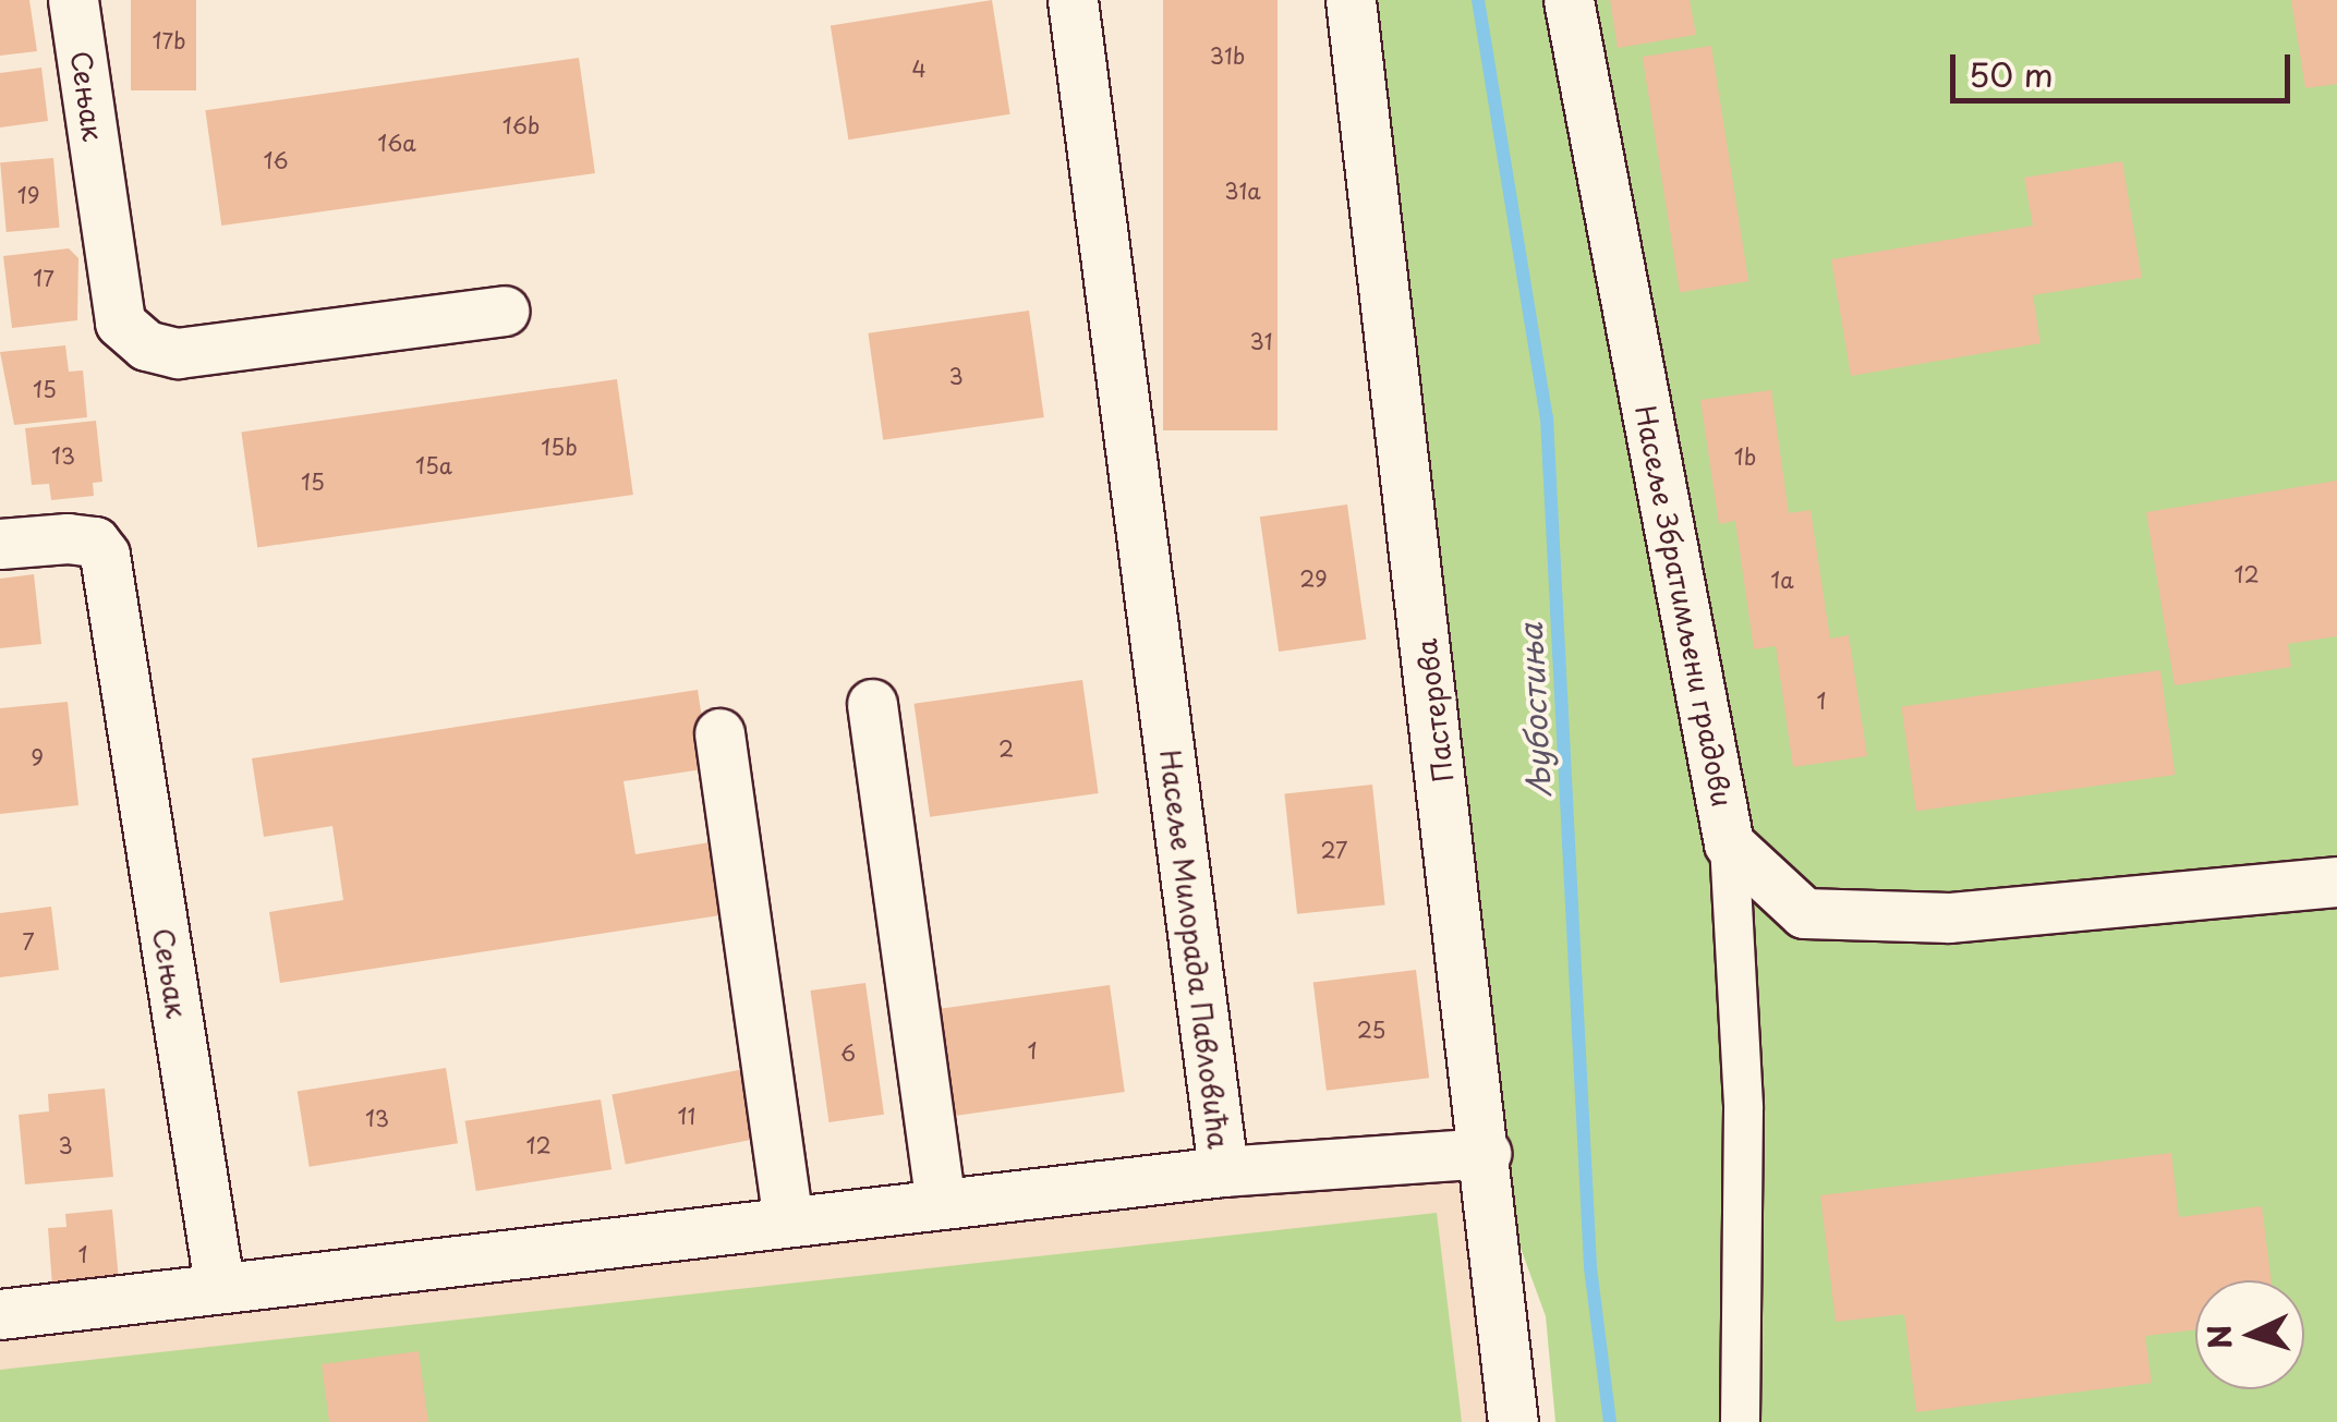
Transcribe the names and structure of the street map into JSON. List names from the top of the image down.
{
  "streets": {
    "street": [
      "Сењак",
      "Насеље Збратимљени градови",
      "Пастерова",
      "Насеље Милорада Павловића"
    ]
  },
  "crossings": [
    ["Сењак", "Насеље Милорада Павловића"]
  ],
  "water": ["Љубостиња"],
  "house_numbers": [
    "17b",
    "31b",
    "4",
    "16b",
    "16a",
    "16",
    "31a",
    "19",
    "17",
    "31",
    "3",
    "15",
    "15b",
    "13",
    "1b",
    "15a",
    "15",
    "12",
    "29",
    "1a",
    "1",
    "2",
    "9",
    "27",
    "7",
    "25",
    "1",
    "6",
    "11",
    "13",
    "3",
    "12",
    "1"
  ],
  "scale_bar": "50 m",
  "north": "left"
}
